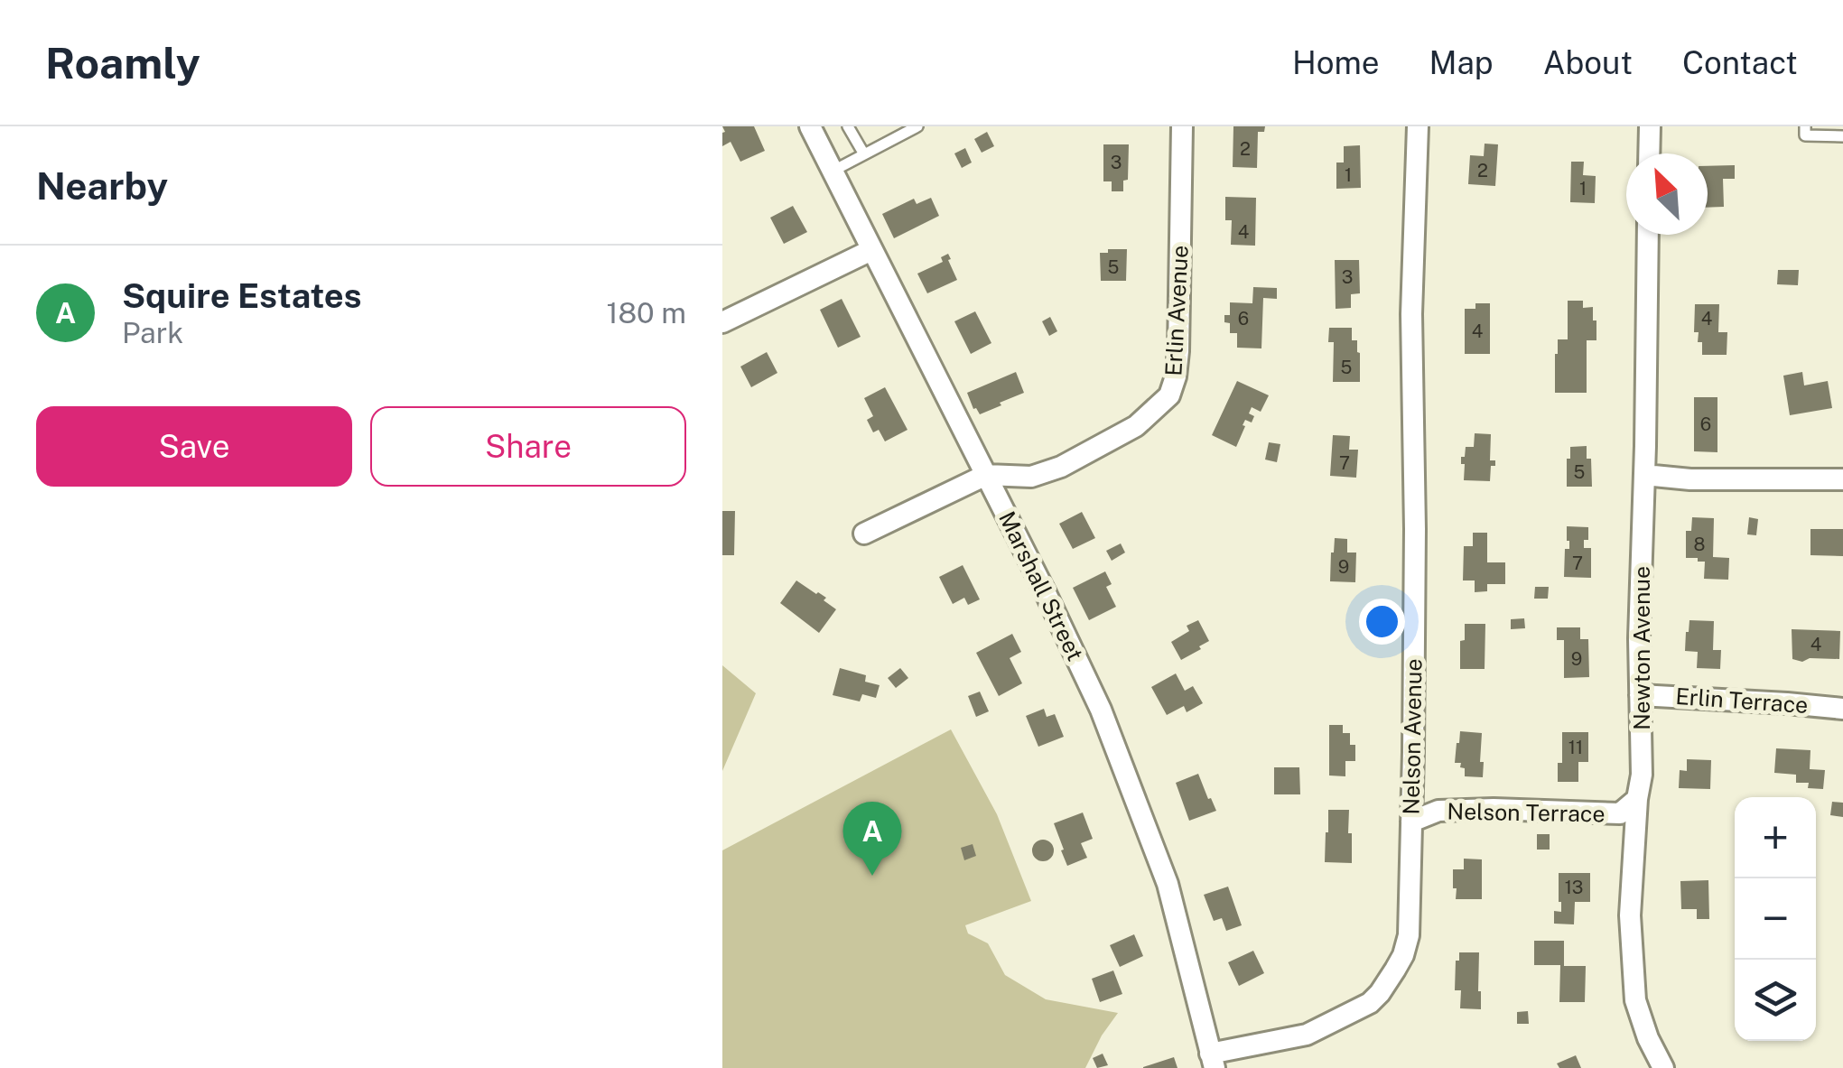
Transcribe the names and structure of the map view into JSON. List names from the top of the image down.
{
  "streets": {
    "street": [
      "Erlin Avenue",
      "Marshall Street",
      "Newton Avenue",
      "Erlin Terrace",
      "Nelson Avenue",
      "Nelson Terrace"
    ]
  },
  "crossings": [
    ["Erlin Avenue", "Marshall Street"],
    ["Marshall Street", "Nelson Avenue"],
    ["Newton Avenue", "Erlin Terrace"],
    ["Newton Avenue", "Nelson Terrace"],
    ["Nelson Avenue", "Nelson Terrace"]
  ],
  "house_numbers": [
    "2",
    "3",
    "2",
    "1",
    "1",
    "4",
    "5",
    "3",
    "6",
    "4",
    "4",
    "5",
    "6",
    "7",
    "5",
    "8",
    "7",
    "9",
    "4",
    "9",
    "11",
    "13"
  ],
  "north": "top left",
  "page": {
    "header": "Roamly",
    "nav": [
      "Home",
      "Map",
      "About",
      "Contact"
    ],
    "heading": "Nearby",
    "list": [
      {
        "mark": "A",
        "name": "Squire Estates",
        "note": "Park",
        "value": "180 m"
      }
    ],
    "buttons": ["Save", "Share"],
    "map_buttons": ["+", "−"],
    "pins": "A"
  }
}
